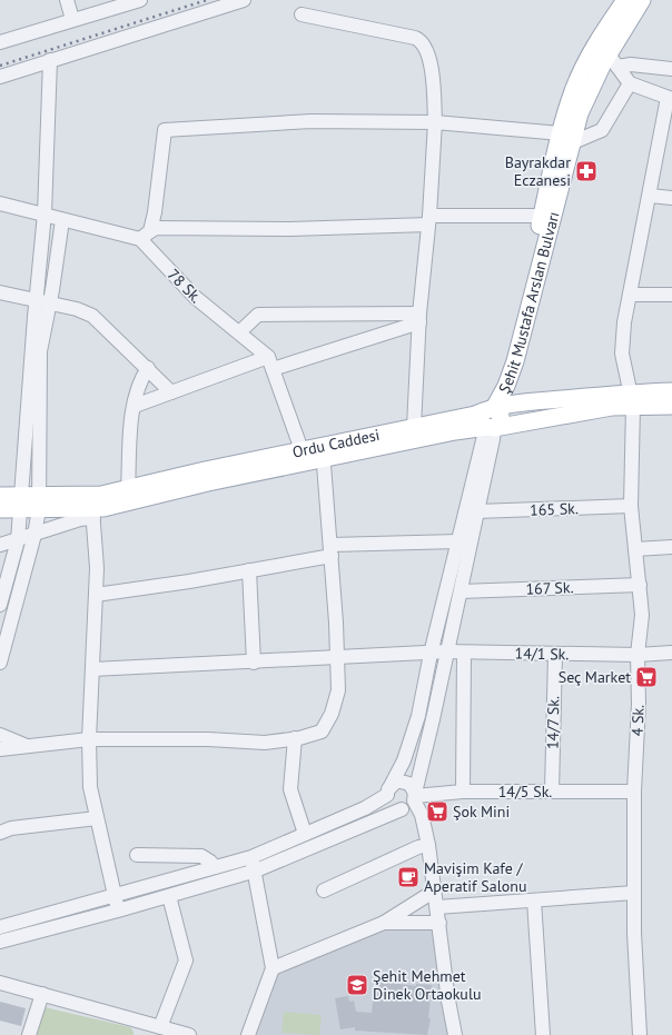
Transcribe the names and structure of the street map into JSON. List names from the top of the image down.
{
  "streets": {
    "main road": ["Şehit Mustafa Arslan Bulvarı", "Ordu Caddesi"],
    "street": [
      "78 Sk.",
      "165 Sk.",
      "167 Sk.",
      "14/1 Sk.",
      "4 Sk.",
      "14/7 Sk.",
      "14/5 Sk."
    ]
  },
  "crossings": [
    ["Şehit Mustafa Arslan Bulvarı", "Ordu Caddesi"],
    ["Ordu Caddesi", "4 Sk."],
    ["165 Sk.", "4 Sk."],
    ["167 Sk.", "4 Sk."],
    ["14/1 Sk.", "4 Sk."],
    ["14/1 Sk.", "14/7 Sk."],
    ["4 Sk.", "14/5 Sk."],
    ["14/7 Sk.", "14/5 Sk."]
  ],
  "places": {
    "pharmacy": ["Bayrakdar Eczanesi"],
    "supermarket": ["Seç Market", "Şok Mini"],
    "cafe": ["Mavişim Kafe / Aperatif Salonu"],
    "school or university": ["Şehit Mehmet Dinek Ortaokulu"]
  }
}
